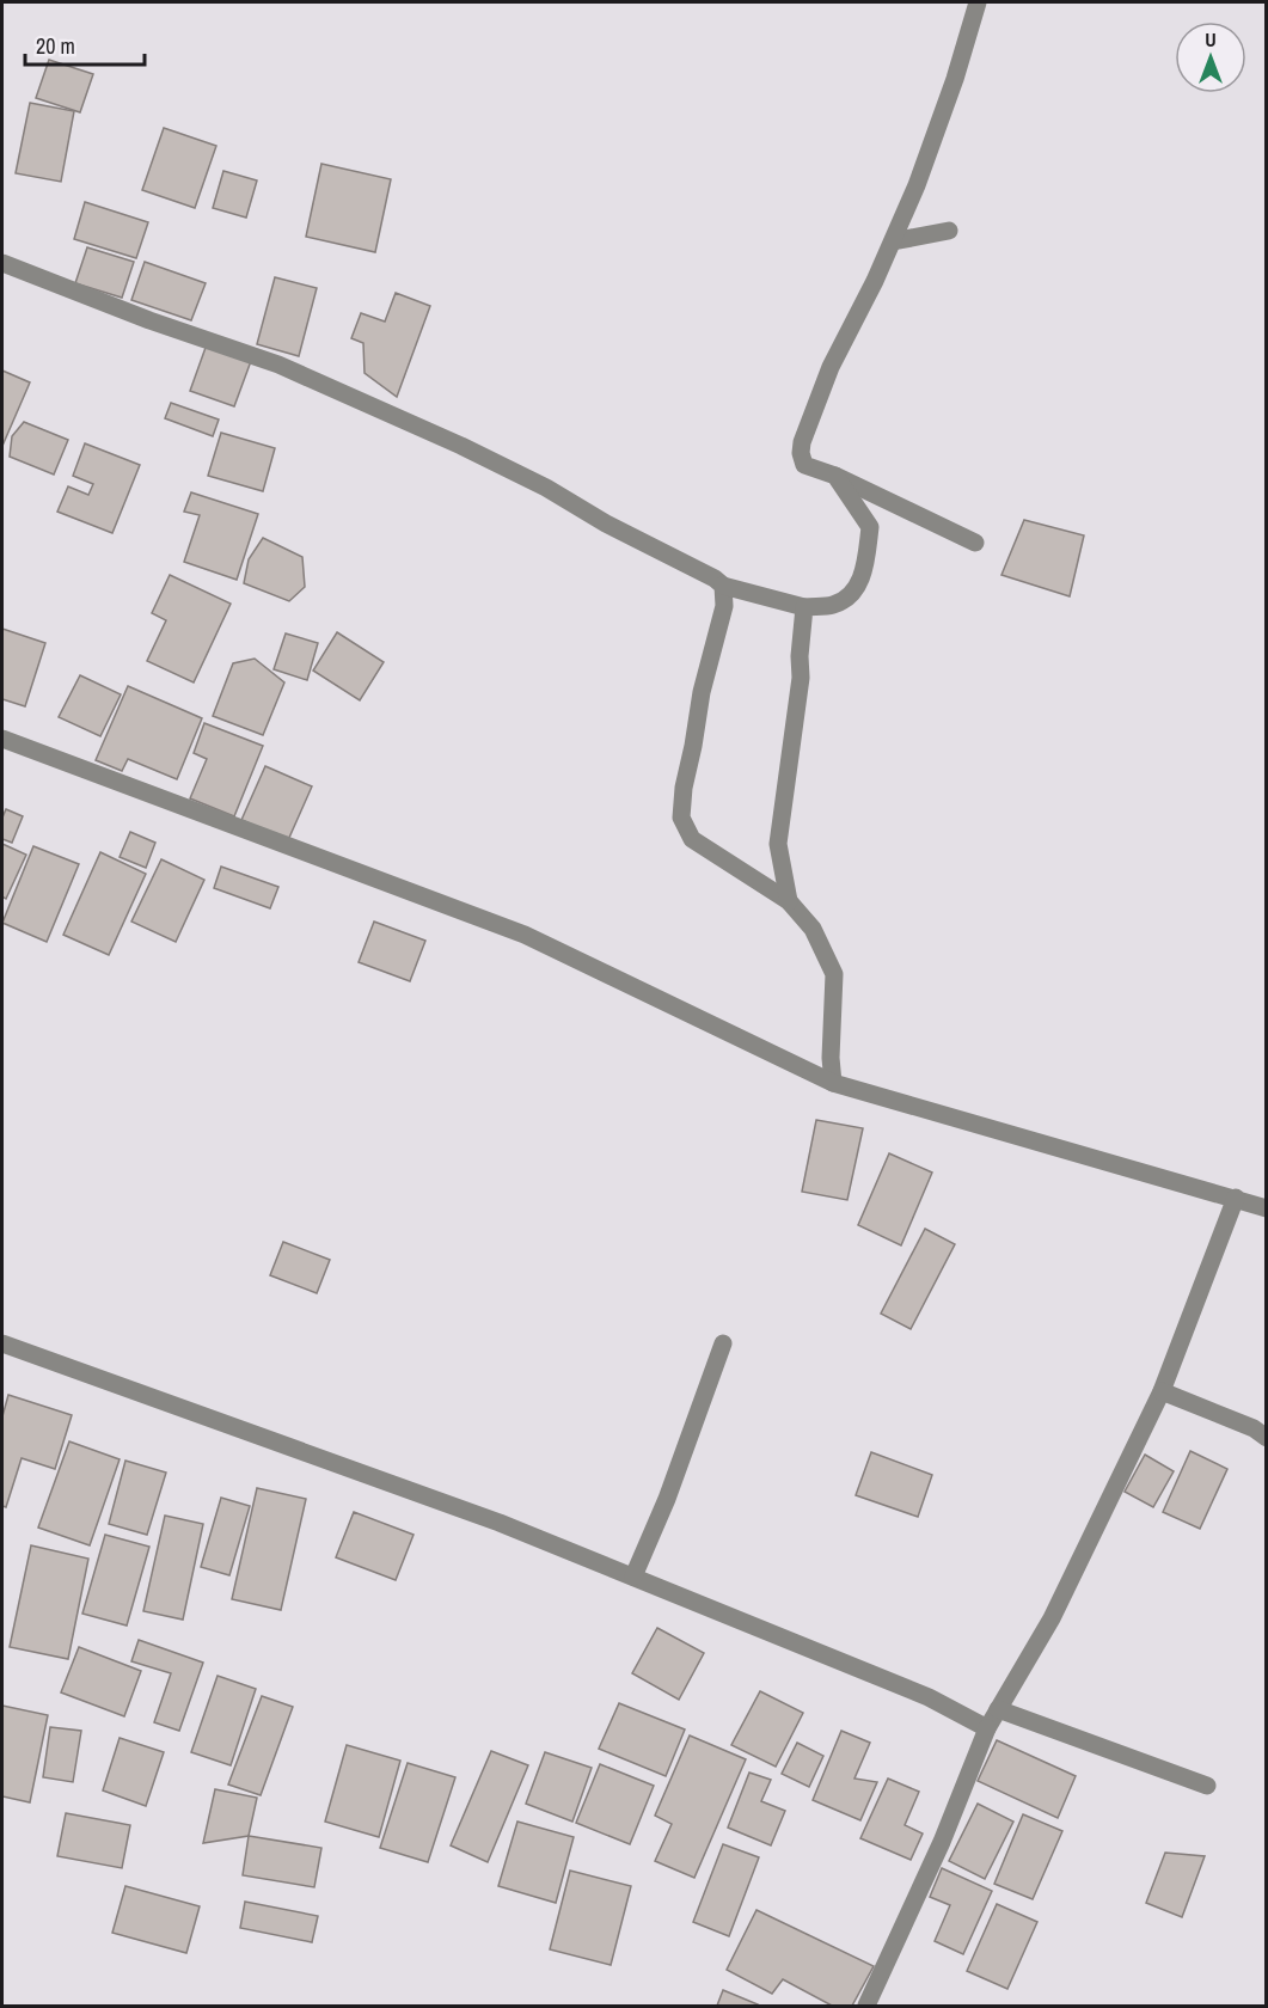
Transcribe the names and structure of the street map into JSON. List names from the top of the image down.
{
  "scale_bar": "20 m",
  "north": "top"
}
